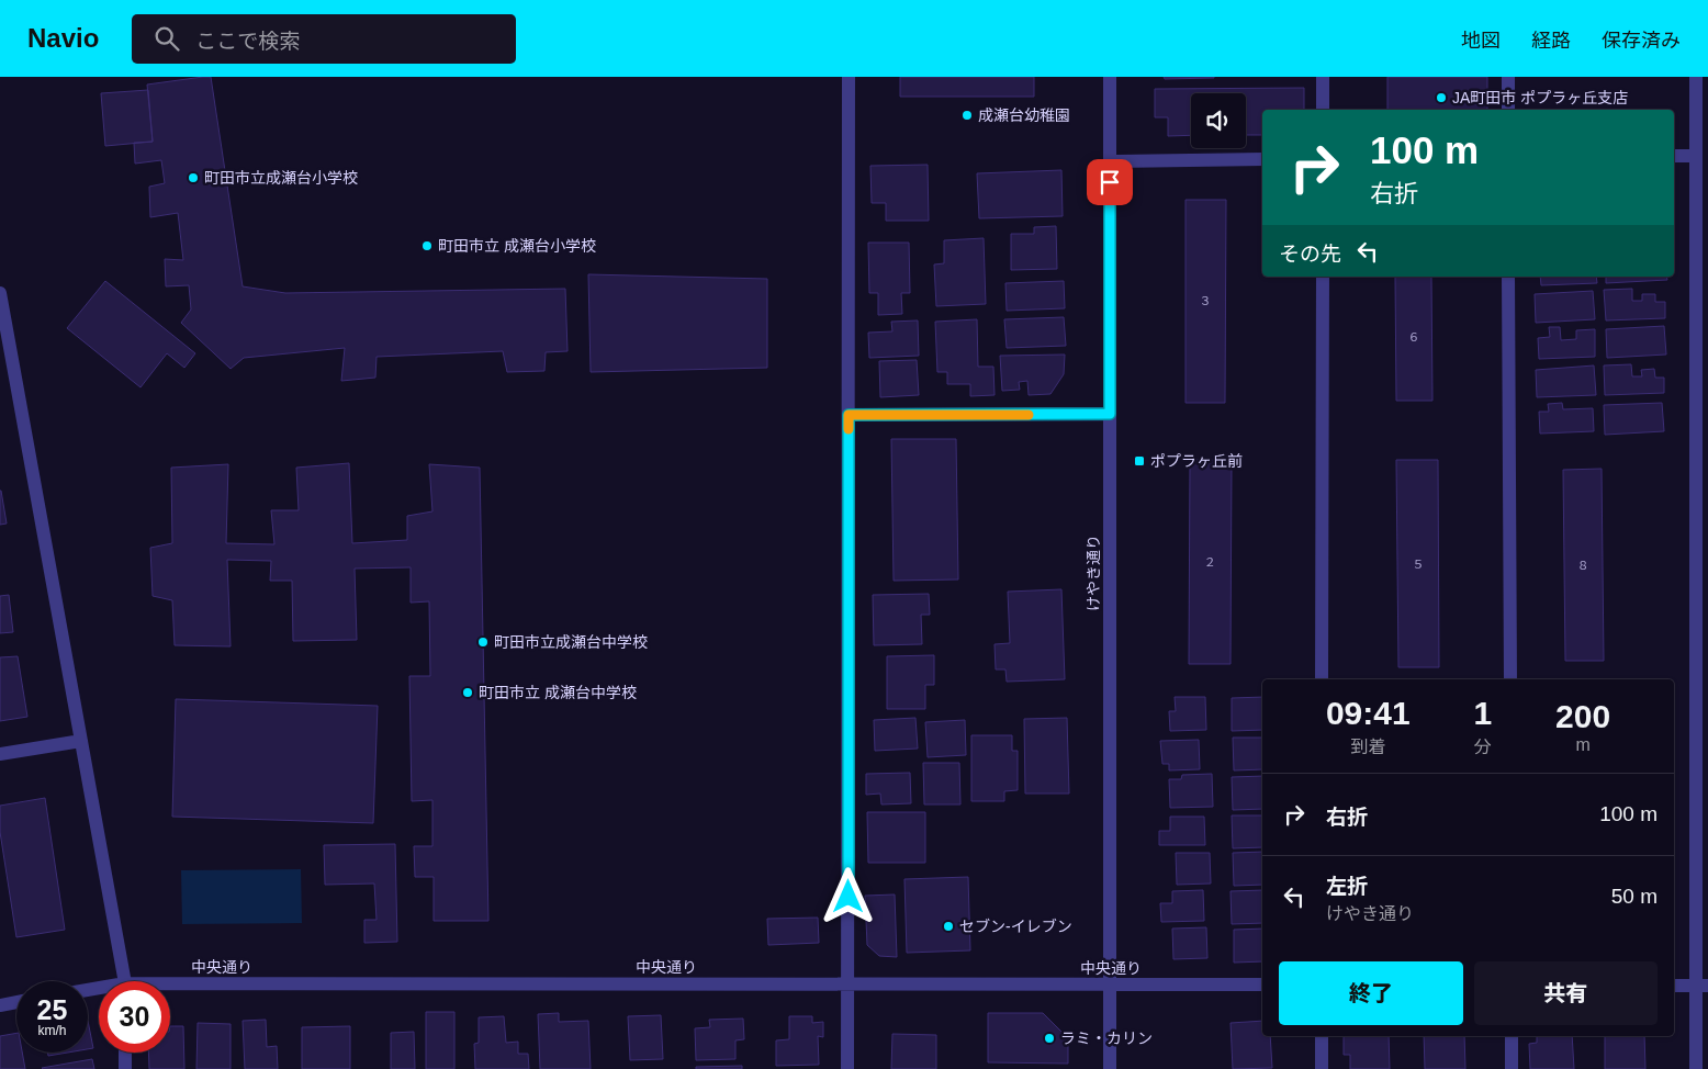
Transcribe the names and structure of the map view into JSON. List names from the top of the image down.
{
  "streets": {
    "street": ["けやき通り", "中央通り"]
  },
  "crossings": [
    ["けやき通り", "中央通り"]
  ],
  "places": {
    "other": [
      "JA町田市 ポプラヶ丘支店",
      "成瀬台幼稚園",
      "町田市立成瀬台小学校",
      "町田市立 成瀬台小学校",
      "町田市立成瀬台中学校",
      "町田市立 成瀬台中学校",
      "セブン-イレブン",
      "ラミ・カリン"
    ],
    "transit": ["ポプラヶ丘前"]
  },
  "house_numbers": [
    "３",
    "６",
    "２",
    "５",
    "８"
  ],
  "page": {
    "header": "Navio",
    "search": "ここで検索",
    "nav": ["地図", "経路", "保存済み"],
    "turn": ["100 m", "右折"],
    "then": "その先",
    "eta": [
      "09:41",
      "到着",
      "1",
      "分",
      "200",
      "m"
    ],
    "list": [
      {
        "name": "右折",
        "value": "100 m"
      },
      {
        "name": "左折",
        "note": "けやき通り",
        "value": "50 m"
      }
    ],
    "buttons": ["終了", "共有"],
    "speed": "25 km/h",
    "limit": "30"
  }
}
